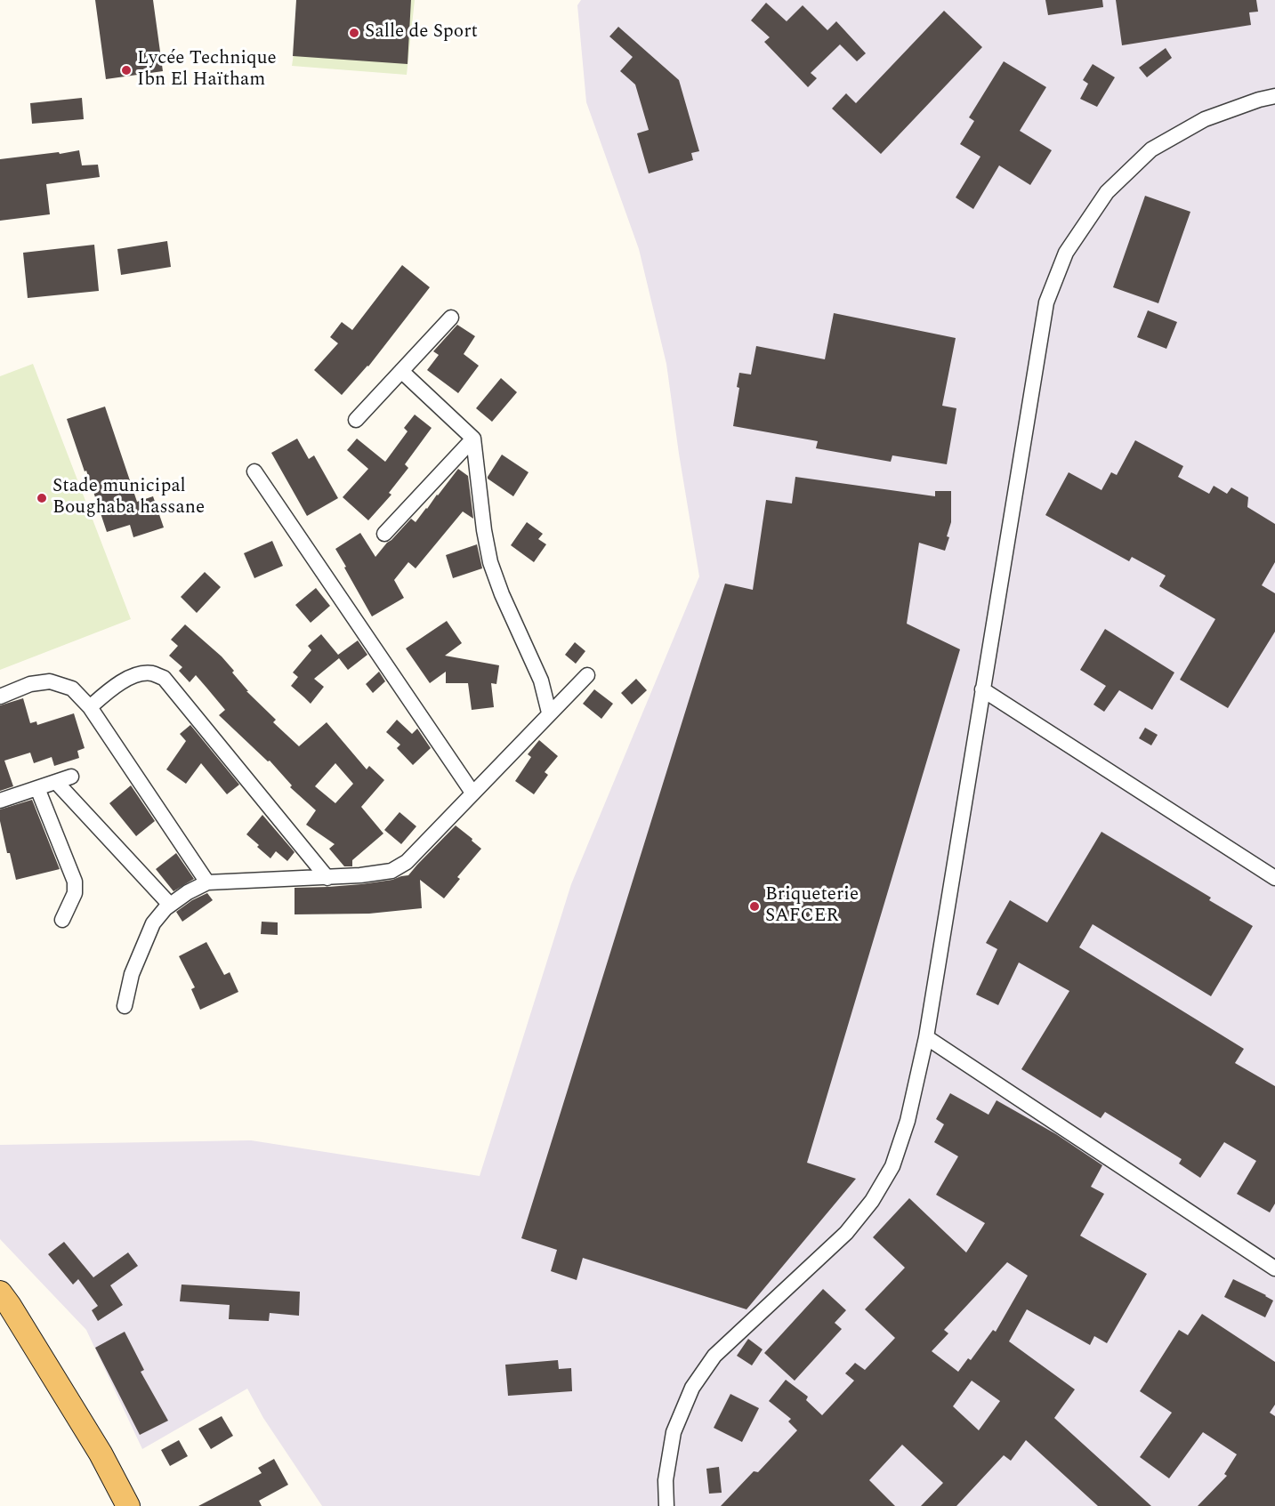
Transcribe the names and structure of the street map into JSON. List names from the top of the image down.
{
  "places": [
    "Salle de Sport",
    "Lycée Technique Ibn El Haïtham",
    "Stade municipal Boughaba hassane",
    "Briqueterie SAFCER"
  ]
}
